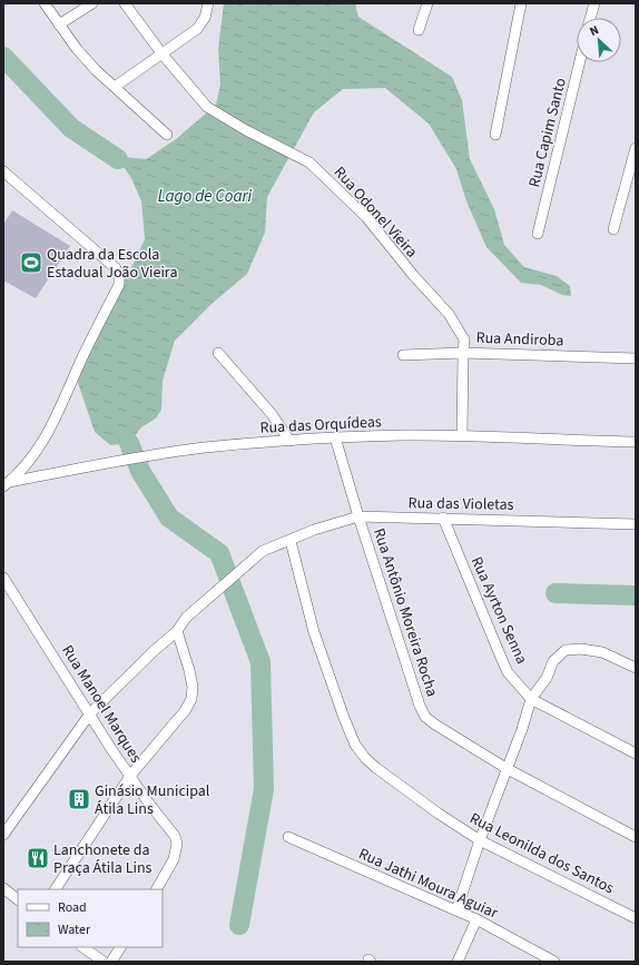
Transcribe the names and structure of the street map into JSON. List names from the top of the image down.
{
  "streets": {
    "street": [
      "Rua Capim Santo",
      "Rua Odonel Vieira",
      "Rua Andiroba",
      "Rua das Orquídeas",
      "Rua das Violetas",
      "Rua Ayrton Senna",
      "Rua Antônio Moreira Rocha",
      "Rua Manoel Marques",
      "Rua Leonilda dos Santos",
      "Rua Jathi Moura Aguiar"
    ]
  },
  "crossings": [
    ["Rua Odonel Vieira", "Rua Andiroba"],
    ["Rua Odonel Vieira", "Rua das Orquídeas"],
    ["Rua das Orquídeas", "Rua Antônio Moreira Rocha"],
    ["Rua das Violetas", "Rua Ayrton Senna"],
    ["Rua das Violetas", "Rua Antônio Moreira Rocha"],
    ["Rua das Violetas", "Rua Leonilda dos Santos"]
  ],
  "water": ["Lago de Coari"],
  "places": {
    "sports": ["Quadra da Escola Estadual João Vieira"],
    "building": ["Ginásio Municipal Átila Lins"],
    "restaurant": ["Lanchonete da Praça Átila Lins"]
  },
  "legend": ["Road", "Water"],
  "north": "top left"
}
